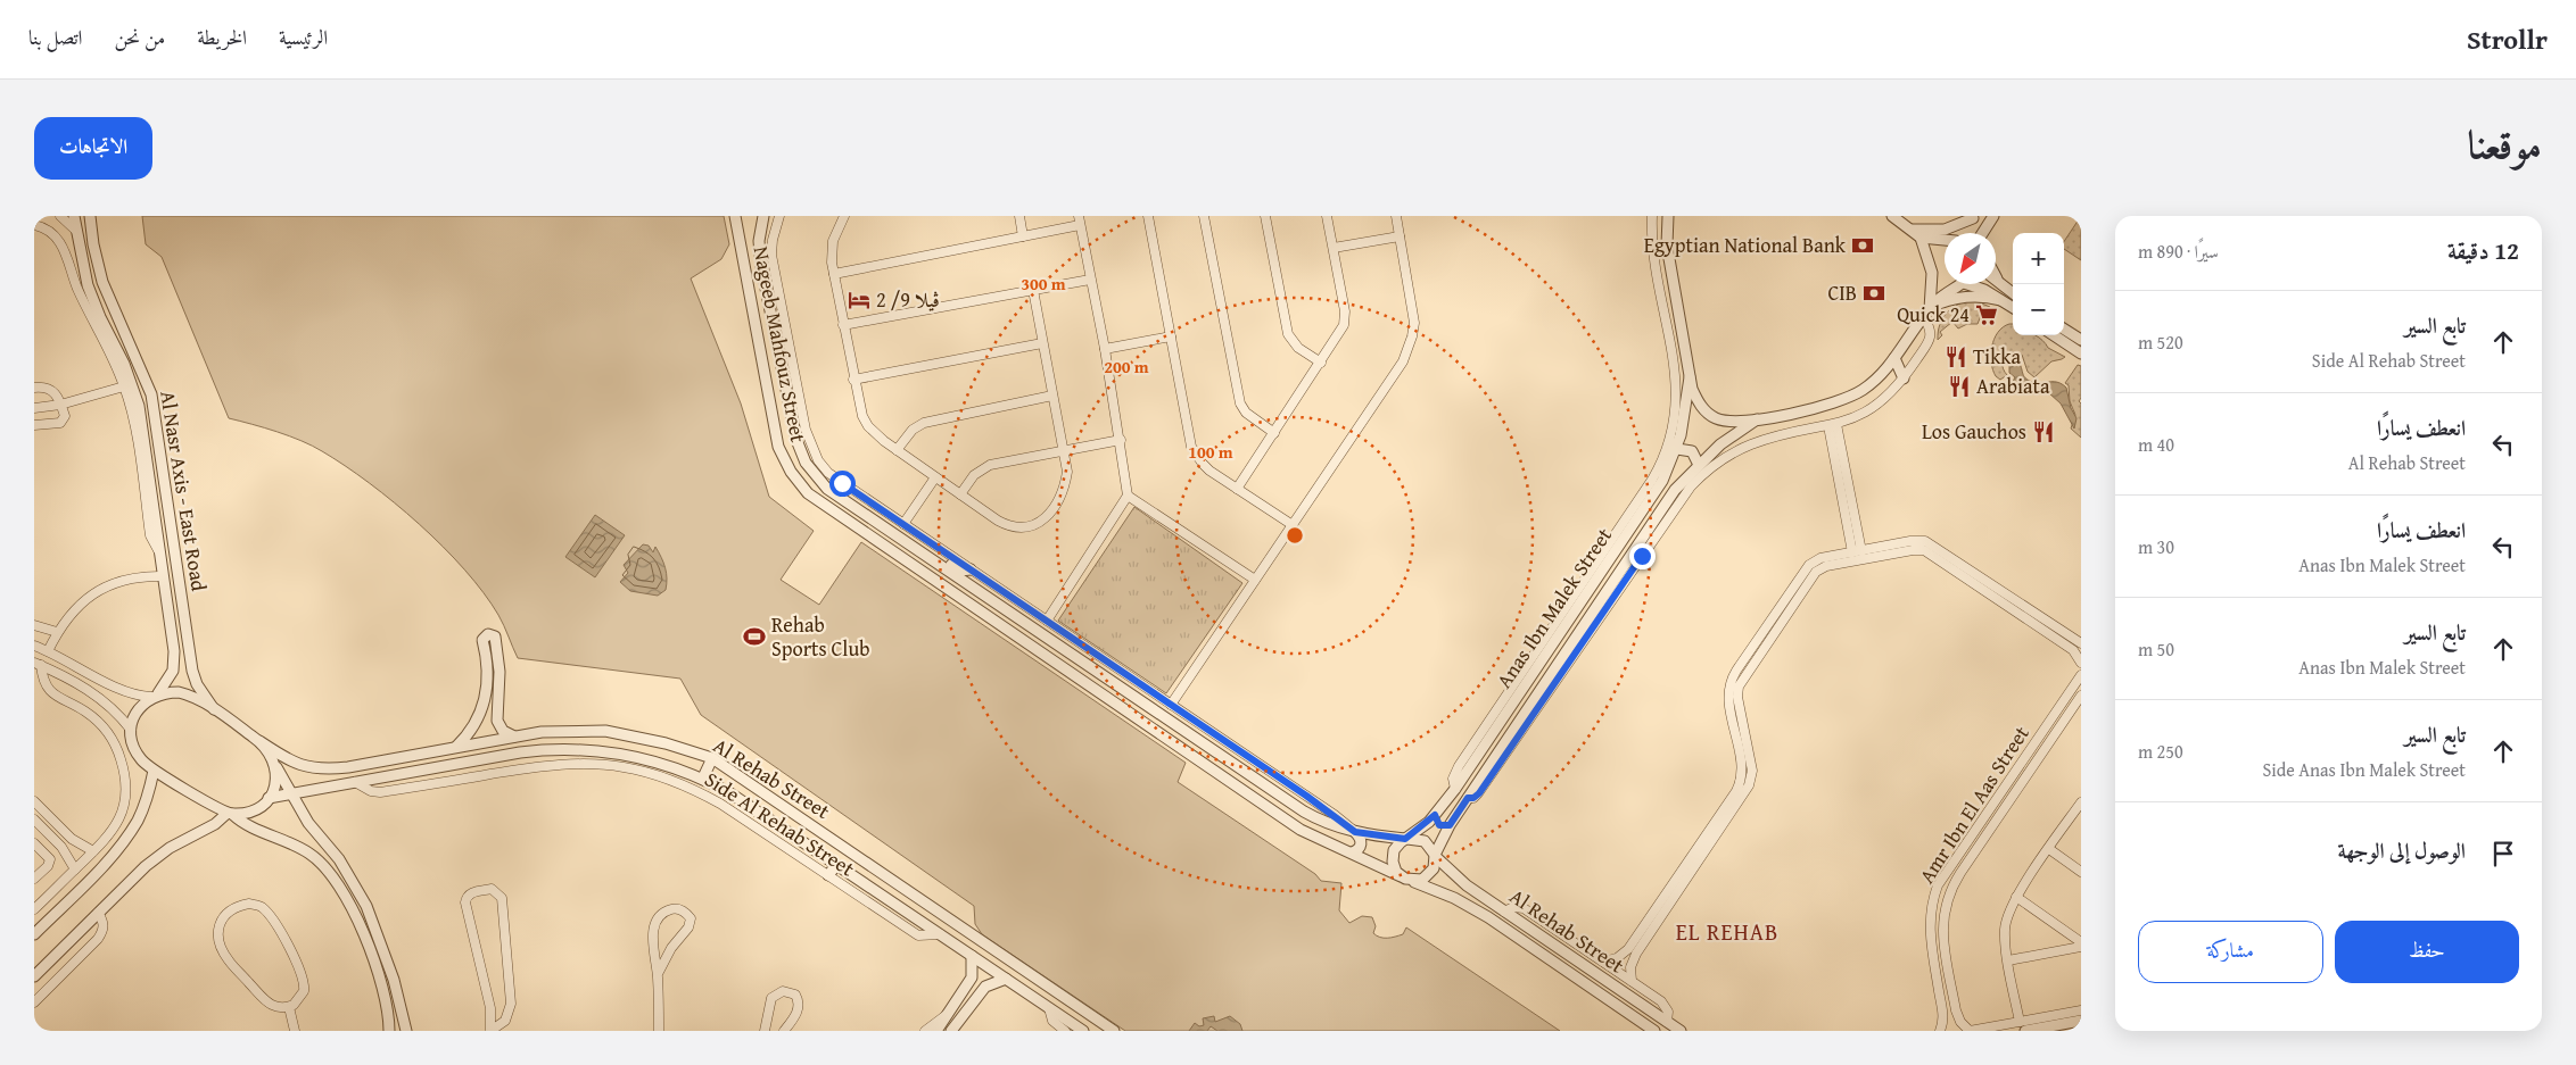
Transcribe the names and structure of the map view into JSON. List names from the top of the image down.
{
  "streets": {
    "street": [
      "Nageeb Mahfouz Street",
      "Al Nasr Axis - East Road",
      "Anas Ibn Malek Street",
      "Al Rehab Street",
      "Amr Ibn El Aas Street",
      "Side Al Rehab Street"
    ]
  },
  "crossings": [
    ["Al Nasr Axis - East Road", "Al Rehab Street"],
    ["Anas Ibn Malek Street", "Al Rehab Street"],
    ["Al Rehab Street", "Side Al Rehab Street"]
  ],
  "districts": ["EL REHAB"],
  "places": {
    "bank": ["Egyptian National Bank", "CIB"],
    "hotel": ["ڤيلا 9/ 2"],
    "supermarket": ["Quick 24"],
    "restaurant": ["Tikka", "Arabiata", "Los Gauchos"],
    "sports": ["Rehab Sports Club"]
  },
  "north": "bottom left",
  "page": {
    "header": "Strollr",
    "nav": [
      "الرئيسية",
      "الخريطة",
      "من نحن",
      "اتصل بنا"
    ],
    "title": "موقعنا",
    "buttons": [
      "الاتجاهات",
      ["حفظ", "مشاركة"]
    ],
    "heading": ["12 دقيقة", "سيرًا · 890 m"],
    "map_buttons": ["+", "−"],
    "list": [
      ["تابع السير", "Side Al Rehab Street", "520 m"],
      ["انعطف يسارًا", "Al Rehab Street", "40 m"],
      ["انعطف يسارًا", "Anas Ibn Malek Street", "30 m"],
      ["تابع السير", "Anas Ibn Malek Street", "50 m"],
      ["تابع السير", "Side Anas Ibn Malek Street", "250 m"],
      "الوصول إلى الوجهة"
    ]
  },
  "rings": ["300 m", "200 m", "100 m"]
}
